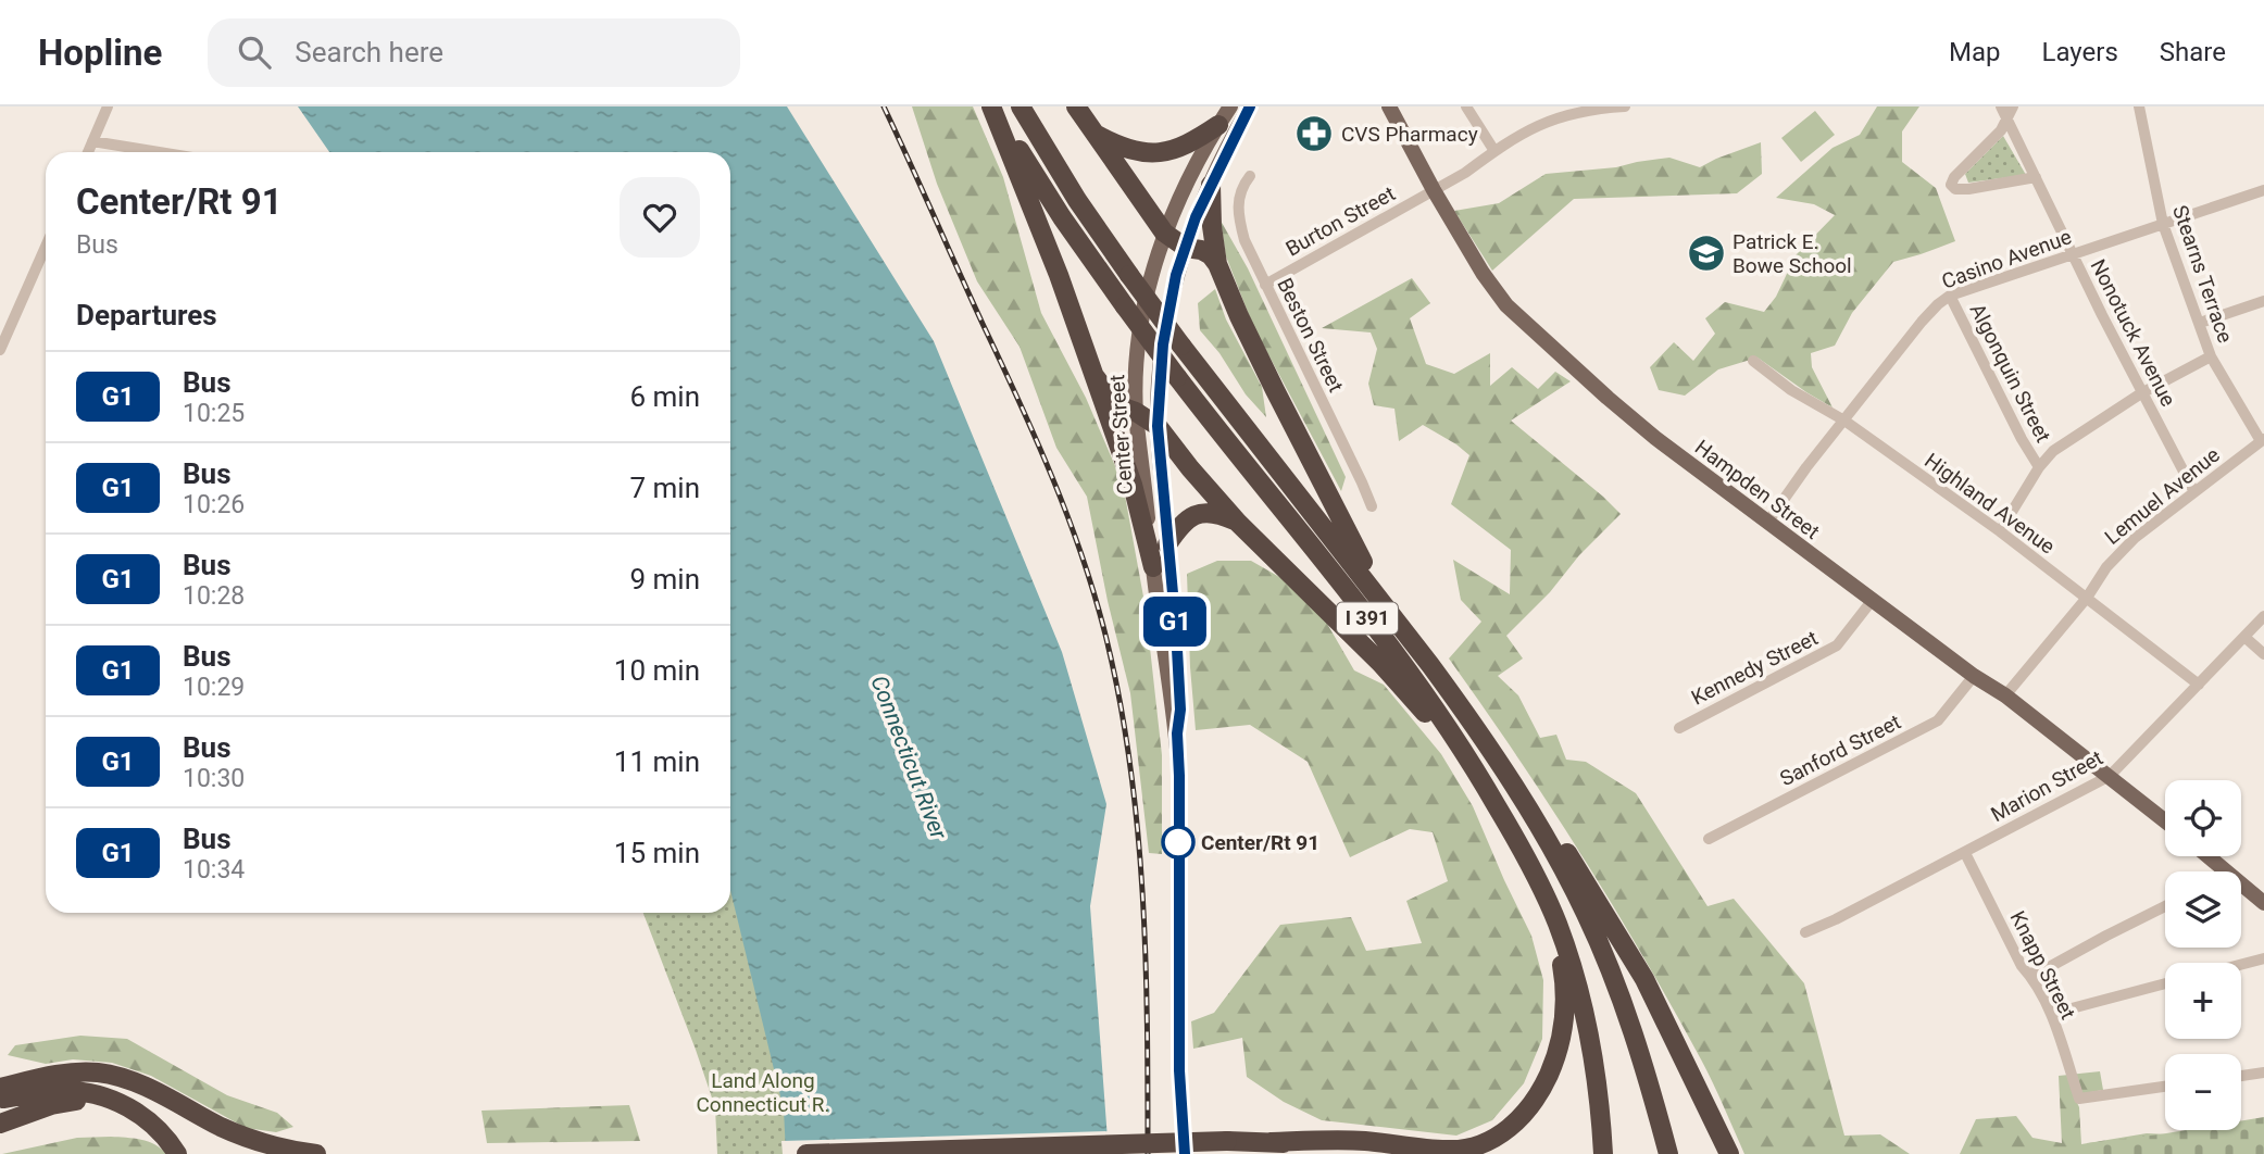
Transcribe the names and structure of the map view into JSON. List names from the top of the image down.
{
  "streets": {
    "highway": ["I 391"],
    "main road": ["Center Street", "Hampden Street"],
    "street": [
      "Burton Street",
      "Casino Avenue",
      "Stearns Terrace",
      "Nonotuck Avenue",
      "Beston Street",
      "Algonquin Street",
      "Lemuel Avenue",
      "Highland Avenue",
      "Kennedy Street",
      "Sanford Street",
      "Marion Street",
      "Knapp Street"
    ]
  },
  "crossings": [
    ["Burton Street", "Beston Street"],
    ["Burton Street", "Hampden Street"],
    ["Casino Avenue", "Stearns Terrace"],
    ["Casino Avenue", "Nonotuck Avenue"],
    ["Casino Avenue", "Algonquin Street"],
    ["Casino Avenue", "Hampden Street"],
    ["Casino Avenue", "Highland Avenue"],
    ["Stearns Terrace", "Lemuel Avenue"],
    ["Nonotuck Avenue", "Lemuel Avenue"],
    ["Hampden Street", "Lemuel Avenue"],
    ["Hampden Street", "Kennedy Street"],
    ["Hampden Street", "Sanford Street"],
    ["Hampden Street", "Marion Street"],
    ["Lemuel Avenue", "Highland Avenue"],
    ["Highland Avenue", "Marion Street"],
    ["Marion Street", "Knapp Street"]
  ],
  "water": ["Connecticut River"],
  "parks": ["Land Along Connecticut R."],
  "places": {
    "pharmacy": ["CVS Pharmacy"],
    "school or university": ["Patrick E. Bowe School"],
    "other": ["Center/Rt 91"]
  },
  "lines": ["bus line G1"],
  "page": {
    "header": "Hopline",
    "search": "Search here",
    "nav": ["Map", "Layers", "Share"],
    "on_map": "G1",
    "heading": [
      ["Center/Rt 91", "Bus"],
      "Departures"
    ],
    "list": [
      {
        "mark": "G1",
        "name": "Bus",
        "note": "10:25",
        "value": "6 min"
      },
      {
        "mark": "G1",
        "name": "Bus",
        "note": "10:26",
        "value": "7 min"
      },
      {
        "mark": "G1",
        "name": "Bus",
        "note": "10:28",
        "value": "9 min"
      },
      {
        "mark": "G1",
        "name": "Bus",
        "note": "10:29",
        "value": "10 min"
      },
      {
        "mark": "G1",
        "name": "Bus",
        "note": "10:30",
        "value": "11 min"
      },
      {
        "mark": "G1",
        "name": "Bus",
        "note": "10:34",
        "value": "15 min"
      }
    ],
    "map_buttons": ["+", "−"]
  }
}
